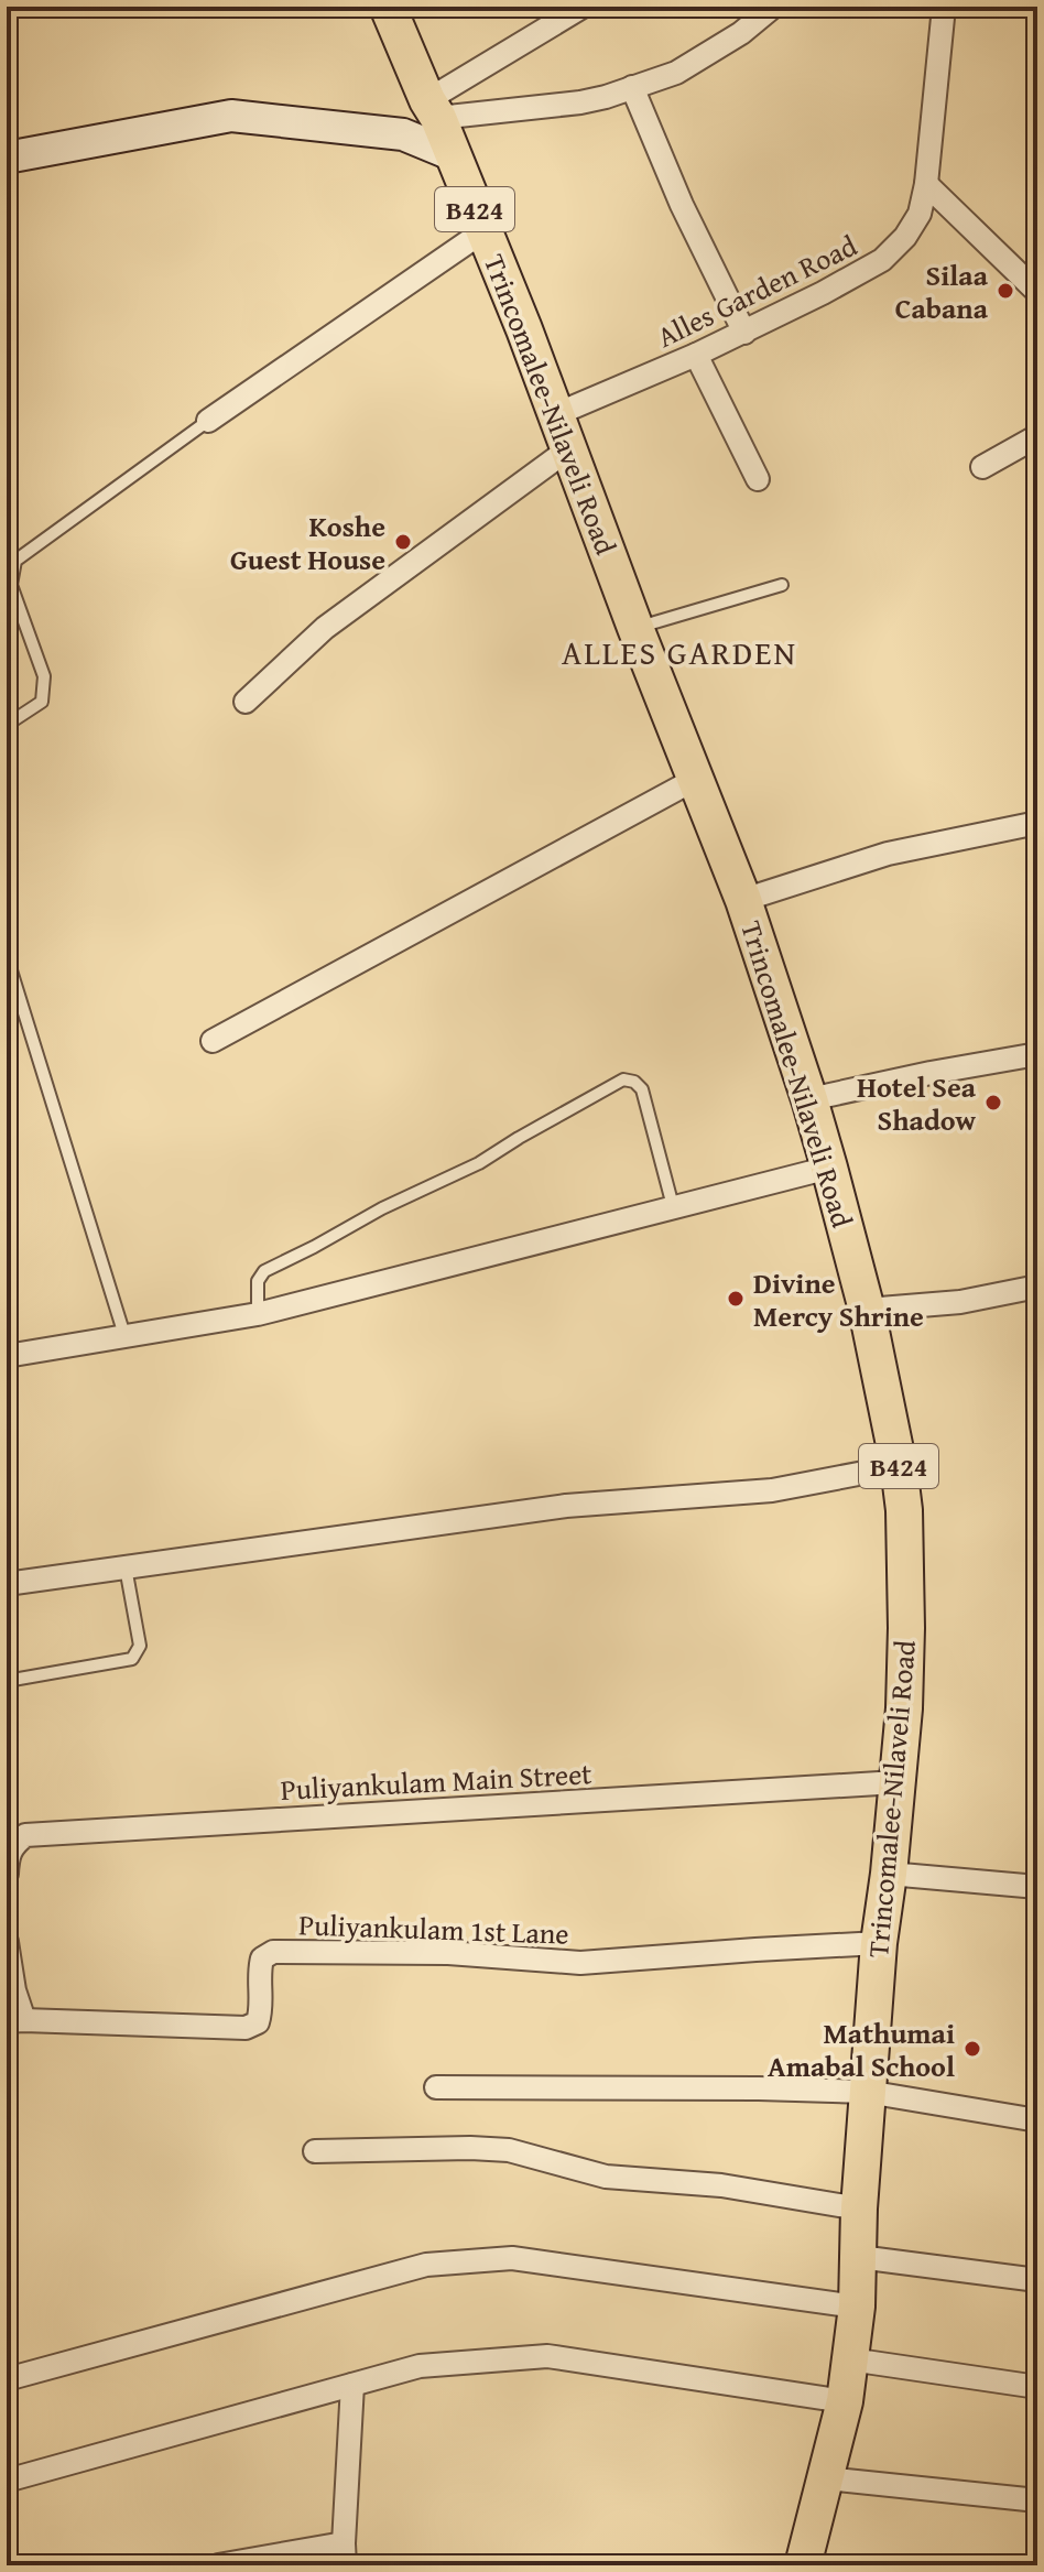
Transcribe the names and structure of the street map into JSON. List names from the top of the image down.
{
  "streets": {
    "main road": ["B424", "Trincomalee-Nilaveli Road"],
    "street": ["Alles Garden Road", "Puliyankulam Main Street", "Puliyankulam 1st Lane"]
  },
  "crossings": [
    ["Alles Garden Road", "Trincomalee-Nilaveli Road"],
    ["Trincomalee-Nilaveli Road", "Puliyankulam Main Street"],
    ["Trincomalee-Nilaveli Road", "Puliyankulam 1st Lane"]
  ],
  "districts": ["ALLES GARDEN"],
  "places": [
    "Silaa Cabana",
    "Koshe Guest House",
    "Hotel Sea Shadow",
    "Divine Mercy Shrine",
    "Mathumai Amabal School"
  ]
}
